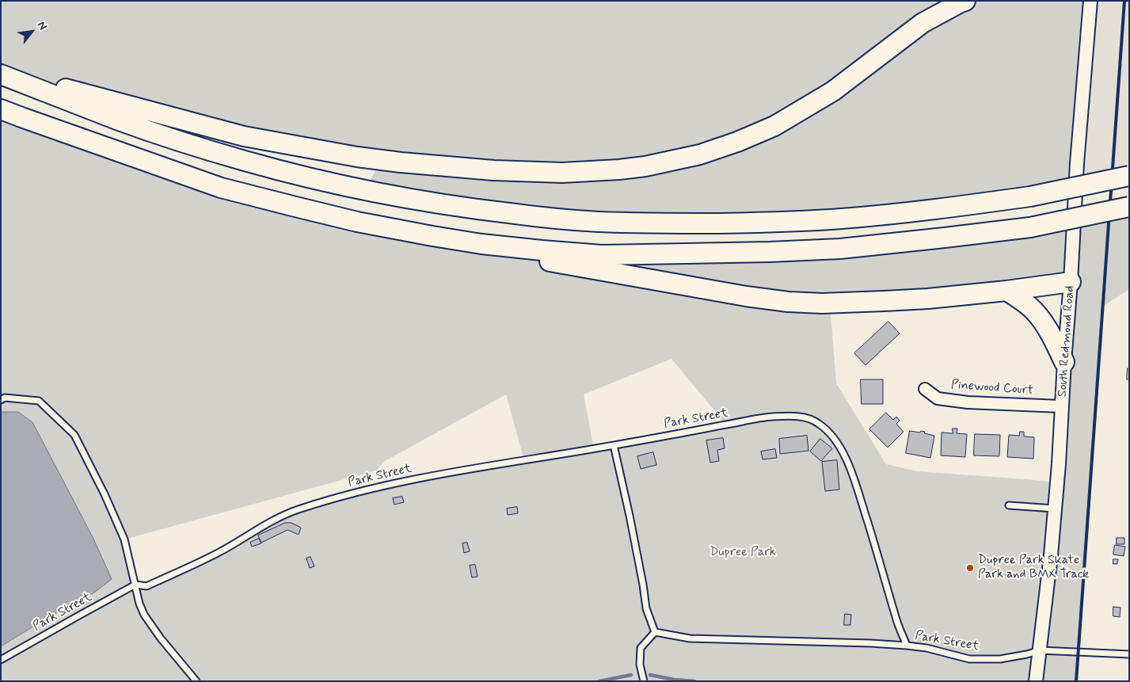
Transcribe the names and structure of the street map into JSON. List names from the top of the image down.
{
  "streets": {
    "street": ["South Redmond Road", "Pinewood Court"],
    "lane": ["Park Street"]
  },
  "crossings": [
    ["South Redmond Road", "Pinewood Court"],
    ["South Redmond Road", "Park Street"]
  ],
  "parks": ["Dupree Park"],
  "places": ["Dupree Park Skate Park and BMX Track"],
  "north": "top right"
}
